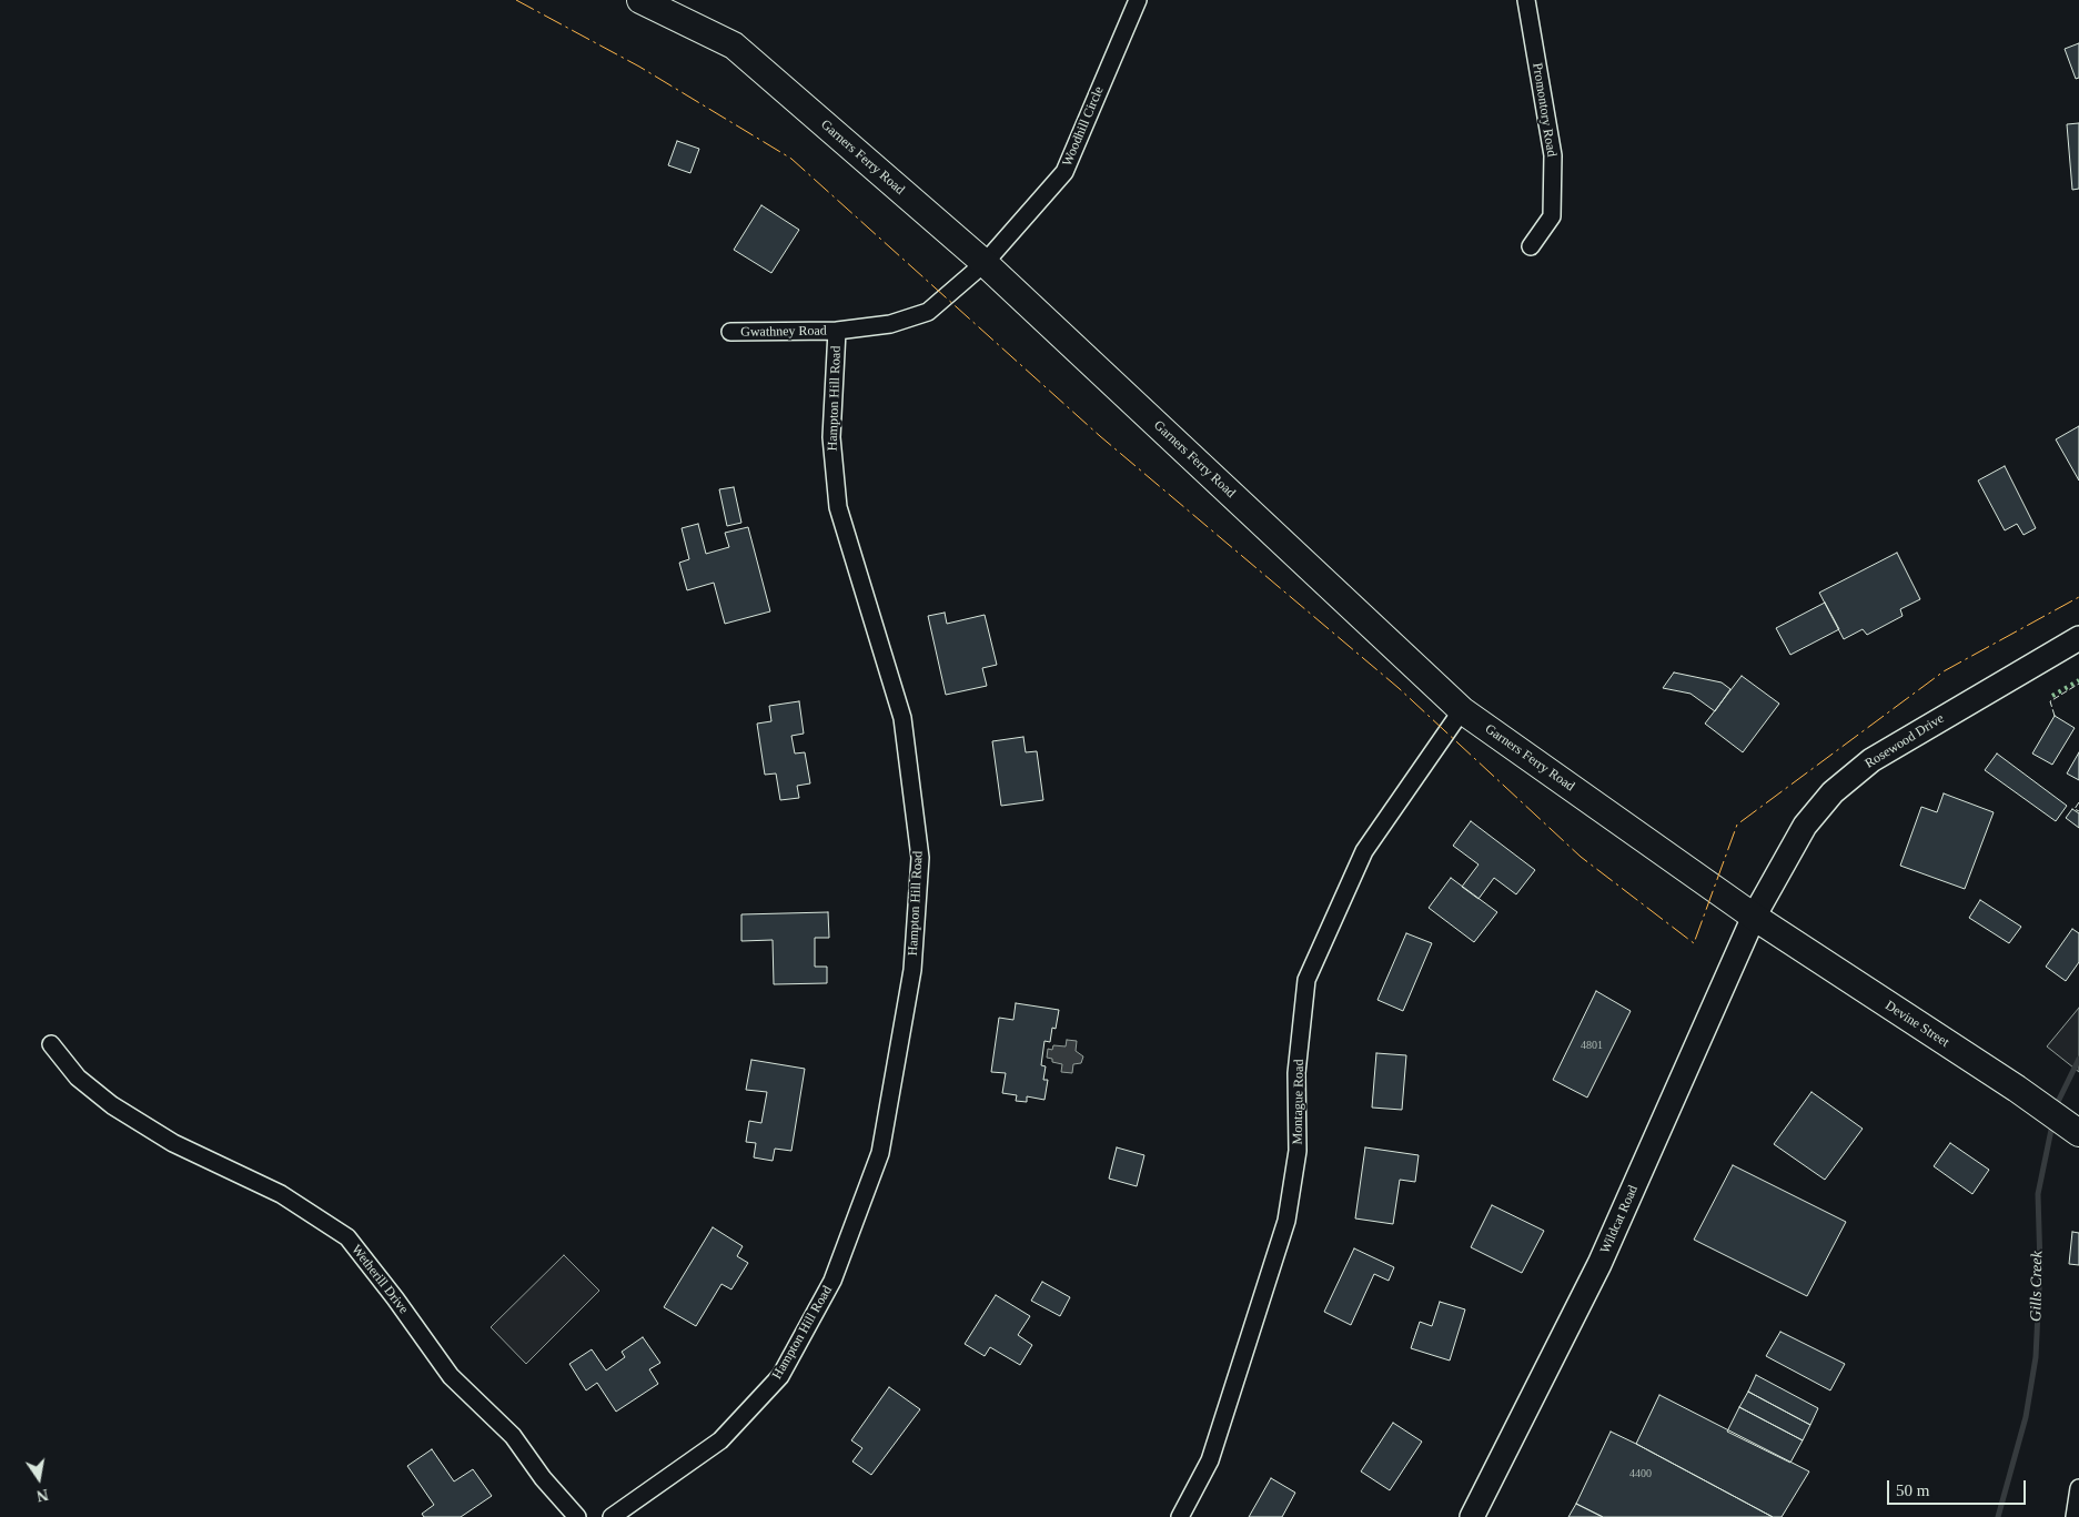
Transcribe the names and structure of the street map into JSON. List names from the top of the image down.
{
  "streets": {
    "main road": [
      "Garners Ferry Road",
      "Rosewood Drive",
      "Devine Street",
      "Wildcat Road"
    ],
    "street": [
      "Promontory Road",
      "Woodhill Circle",
      "Gwathney Road",
      "Hampton Hill Road",
      "Montague Road",
      "Wetherill Drive"
    ]
  },
  "crossings": [
    ["Woodhill Circle", "Garners Ferry Road"],
    ["Woodhill Circle", "Hampton Hill Road"],
    ["Garners Ferry Road", "Hampton Hill Road"],
    ["Garners Ferry Road", "Rosewood Drive"],
    ["Garners Ferry Road", "Devine Street"],
    ["Garners Ferry Road", "Montague Road"],
    ["Garners Ferry Road", "Wildcat Road"],
    ["Gwathney Road", "Hampton Hill Road"],
    ["Rosewood Drive", "Devine Street"],
    ["Rosewood Drive", "Wildcat Road"],
    ["Devine Street", "Wildcat Road"]
  ],
  "water": ["Gills Creek"],
  "house_numbers": ["4801", "4400"],
  "scale_bar": "50 m",
  "north": "bottom"
}
